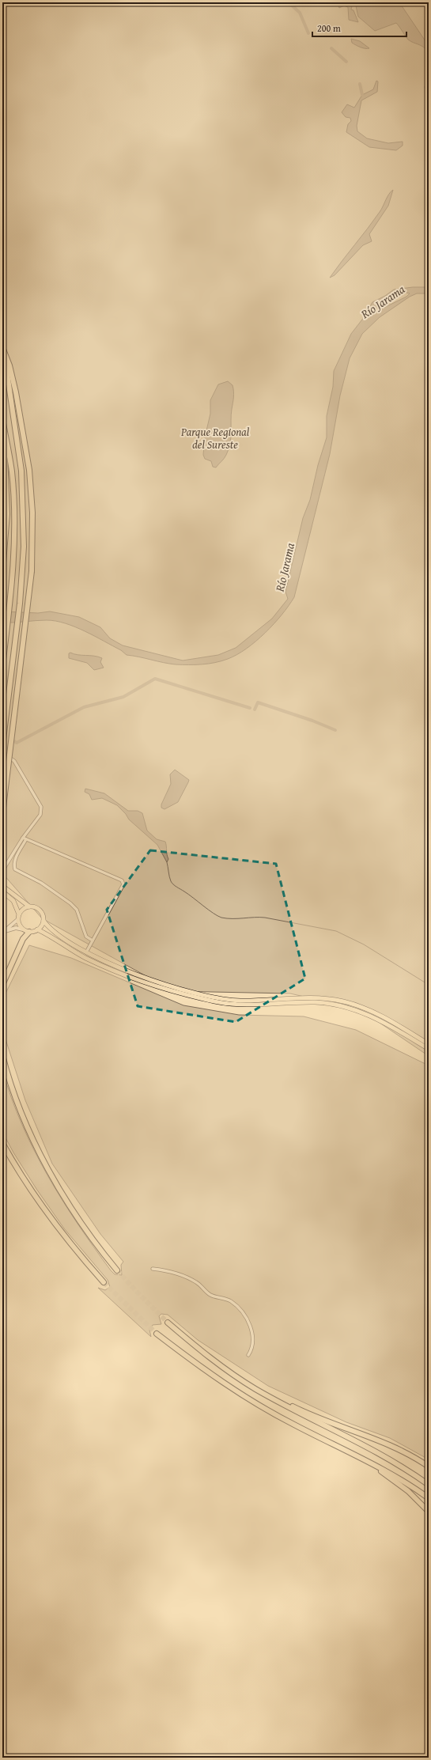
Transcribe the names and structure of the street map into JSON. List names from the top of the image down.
{
  "water": ["Río Jarama"],
  "parks": ["Parque Regional del Sureste"],
  "scale_bar": "200 m"
}
